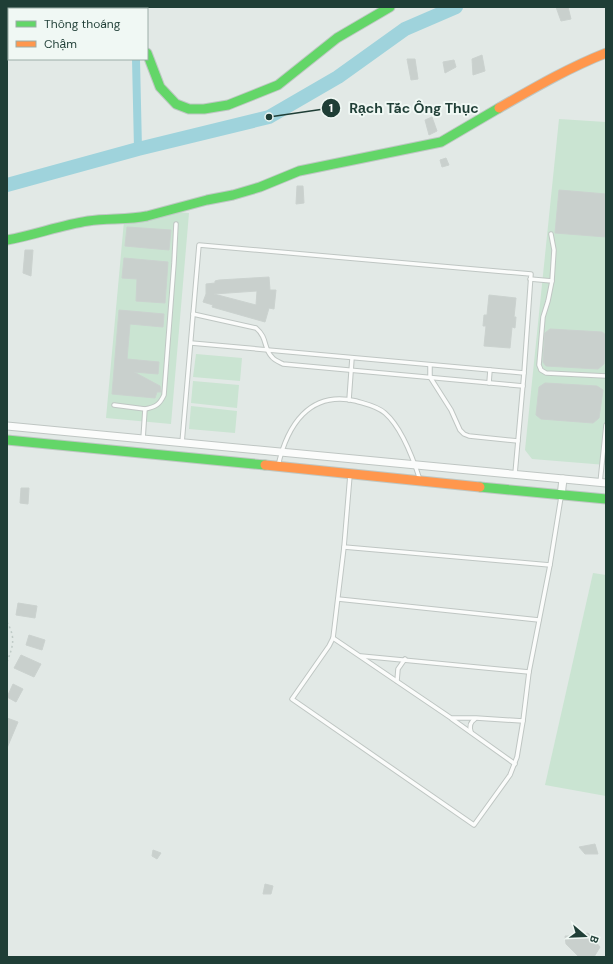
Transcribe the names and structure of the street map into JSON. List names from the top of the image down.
{
  "places": ["Rạch Tắc Ông Thục"],
  "legend": ["Thông thoáng", "Chậm"],
  "north": "right"
}
